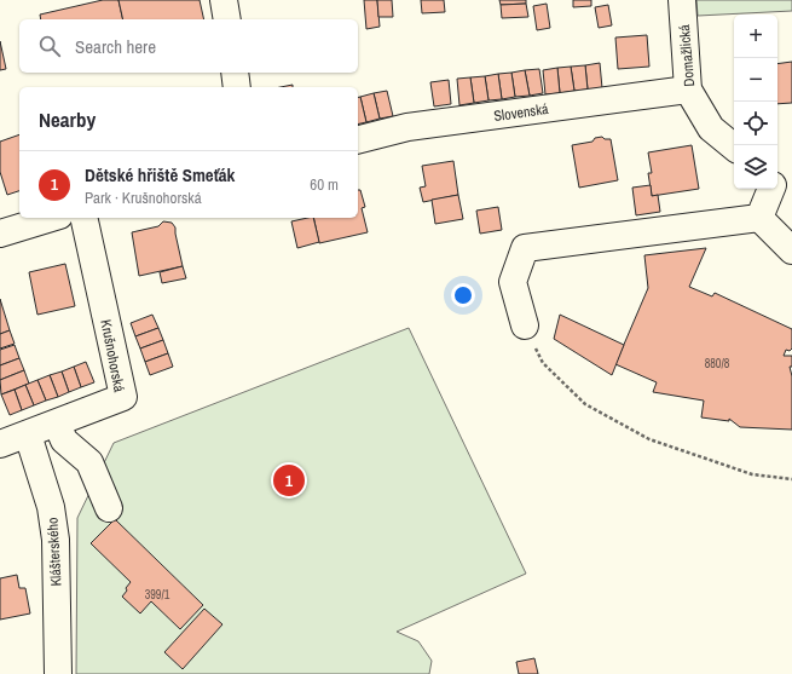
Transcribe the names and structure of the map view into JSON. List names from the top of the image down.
{
  "streets": {
    "street": [
      "Domažlická",
      "Slovenská",
      "Krušnohorská",
      "Klášterského"
    ]
  },
  "crossings": [
    ["Domažlická", "Slovenská"],
    ["Krušnohorská", "Klášterského"]
  ],
  "house_numbers": ["880/8", "399/1"],
  "page": {
    "map_buttons": ["+", "−"],
    "search": "Search here",
    "heading": "Nearby",
    "list": [
      {
        "mark": "1",
        "name": "Dětské hřiště Smeťák",
        "note": "Park · Krušnohorská",
        "value": "60 m"
      }
    ],
    "pins": "1"
  }
}
